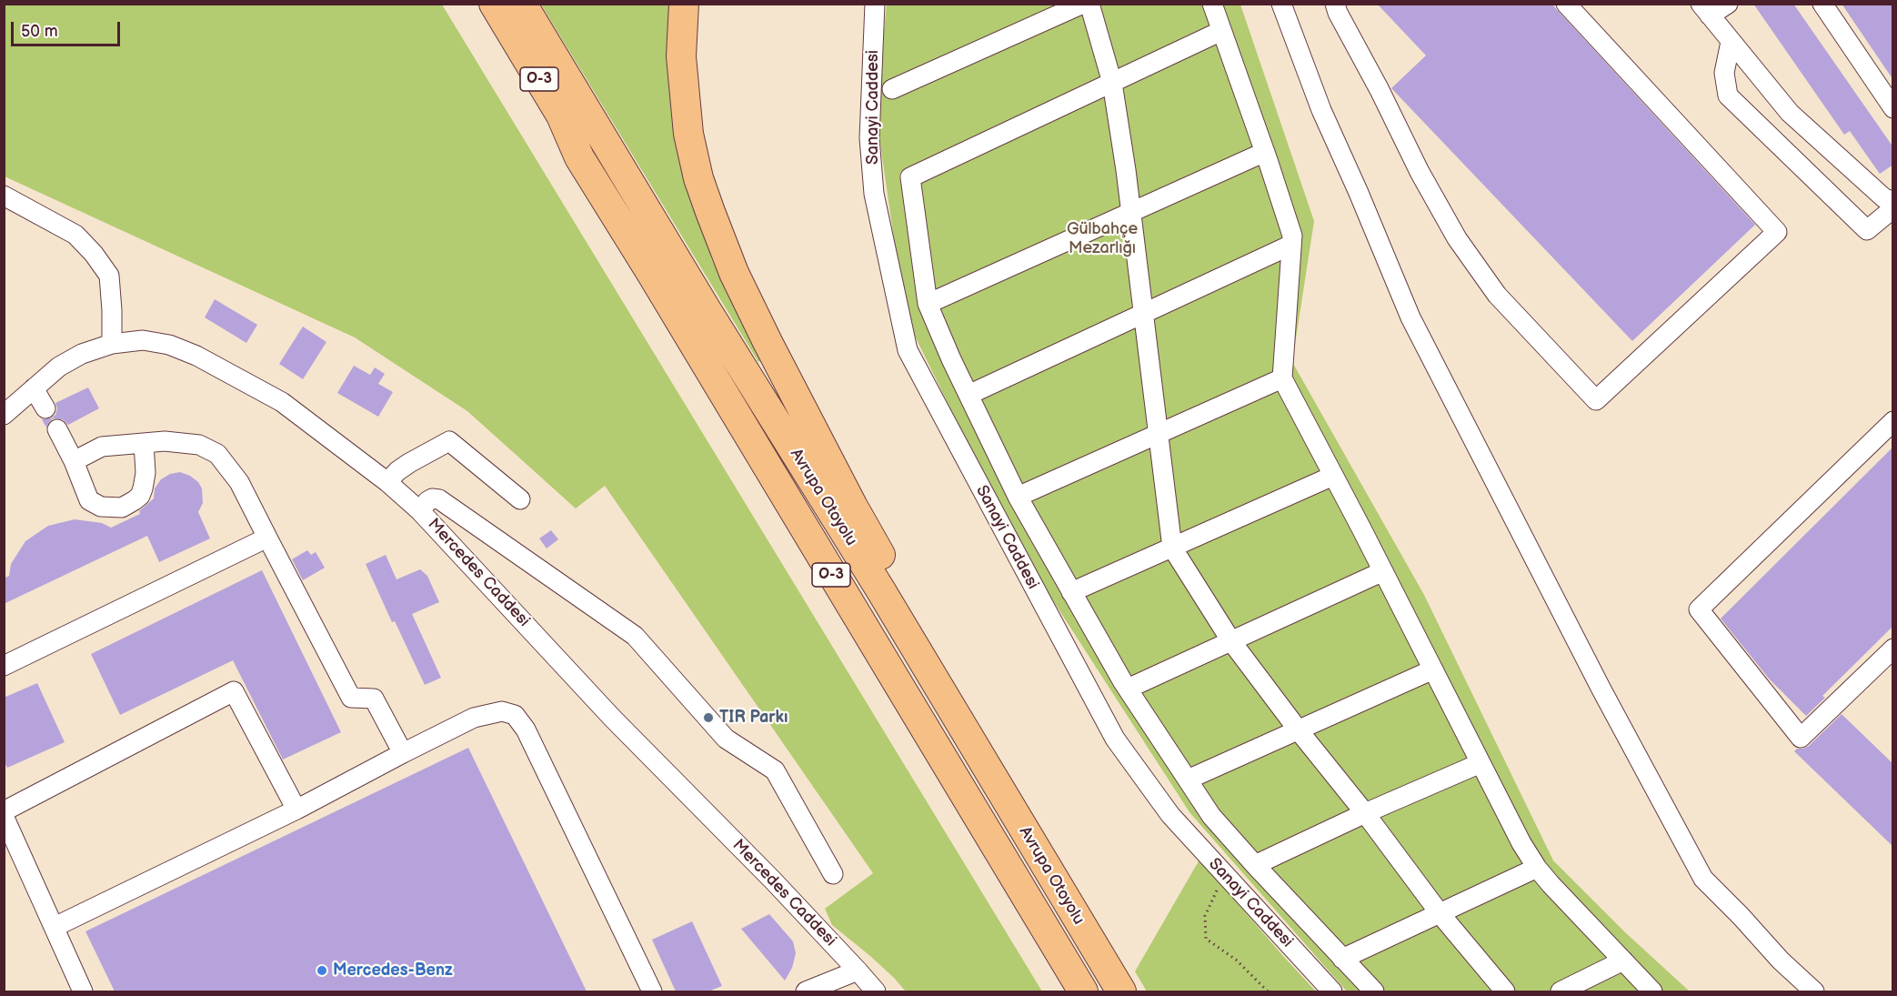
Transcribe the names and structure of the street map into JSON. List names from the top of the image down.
{
  "streets": {
    "highway": ["O-3", "Avrupa Otoyolu"],
    "street": ["Sanayi Caddesi", "Mercedes Caddesi"]
  },
  "parks": ["Gülbahçe Mezarlığı"],
  "places": ["TIR Parkı", "Mercedes-Benz"],
  "scale_bar": "50 m"
}
